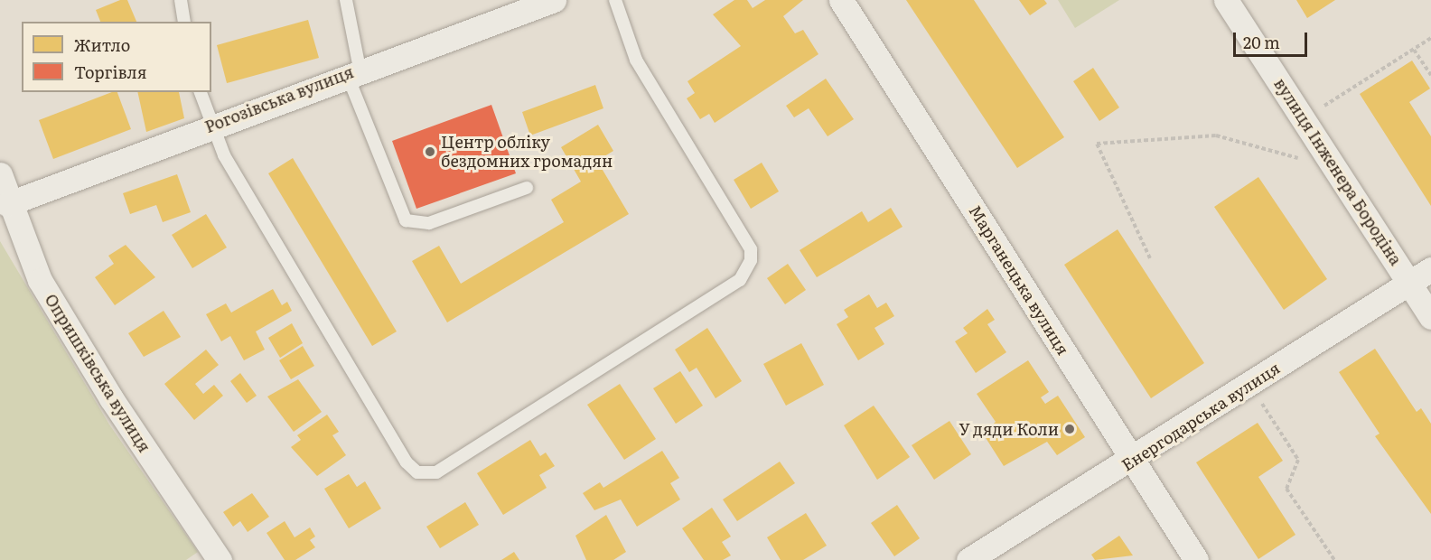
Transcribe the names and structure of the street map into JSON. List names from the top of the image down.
{
  "streets": {
    "street": [
      "Рогозівська вулиця",
      "вулиця Інженера Бородіна",
      "Марганецька вулиця",
      "Опришківська вулиця",
      "Енергодарська вулиця"
    ]
  },
  "crossings": [
    ["Рогозівська вулиця", "Опришківська вулиця"],
    ["вулиця Інженера Бородіна", "Енергодарська вулиця"],
    ["Марганецька вулиця", "Енергодарська вулиця"]
  ],
  "places": ["Центр обліку бездомних громадян", "У дяди Коли"],
  "legend": ["Житло", "Торгівля"],
  "scale_bar": "20 m"
}
